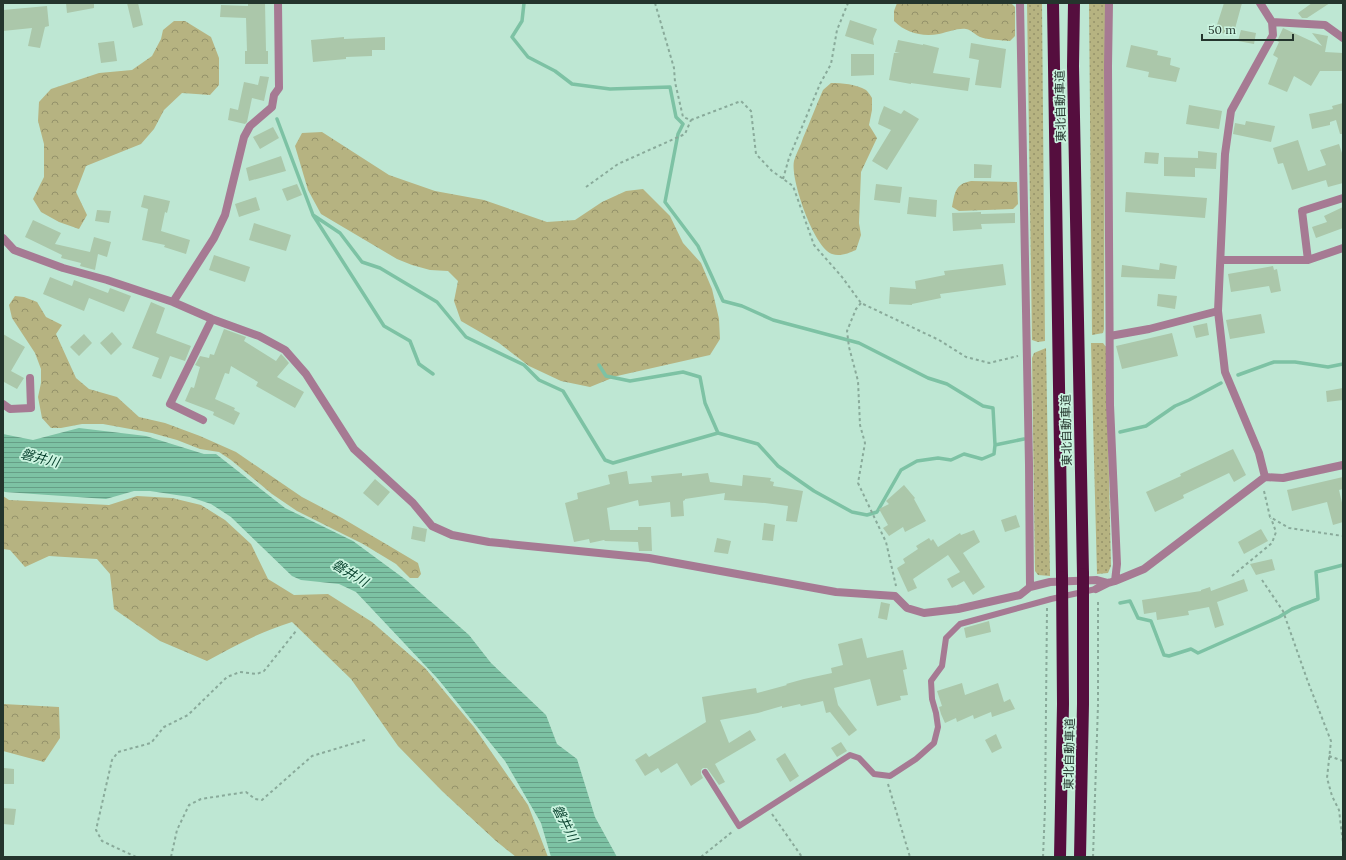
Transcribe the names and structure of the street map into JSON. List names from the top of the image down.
{
  "streets": {
    "highway": ["東北自動車道"]
  },
  "water": ["磐井川"],
  "scale_bar": "50 m"
}
